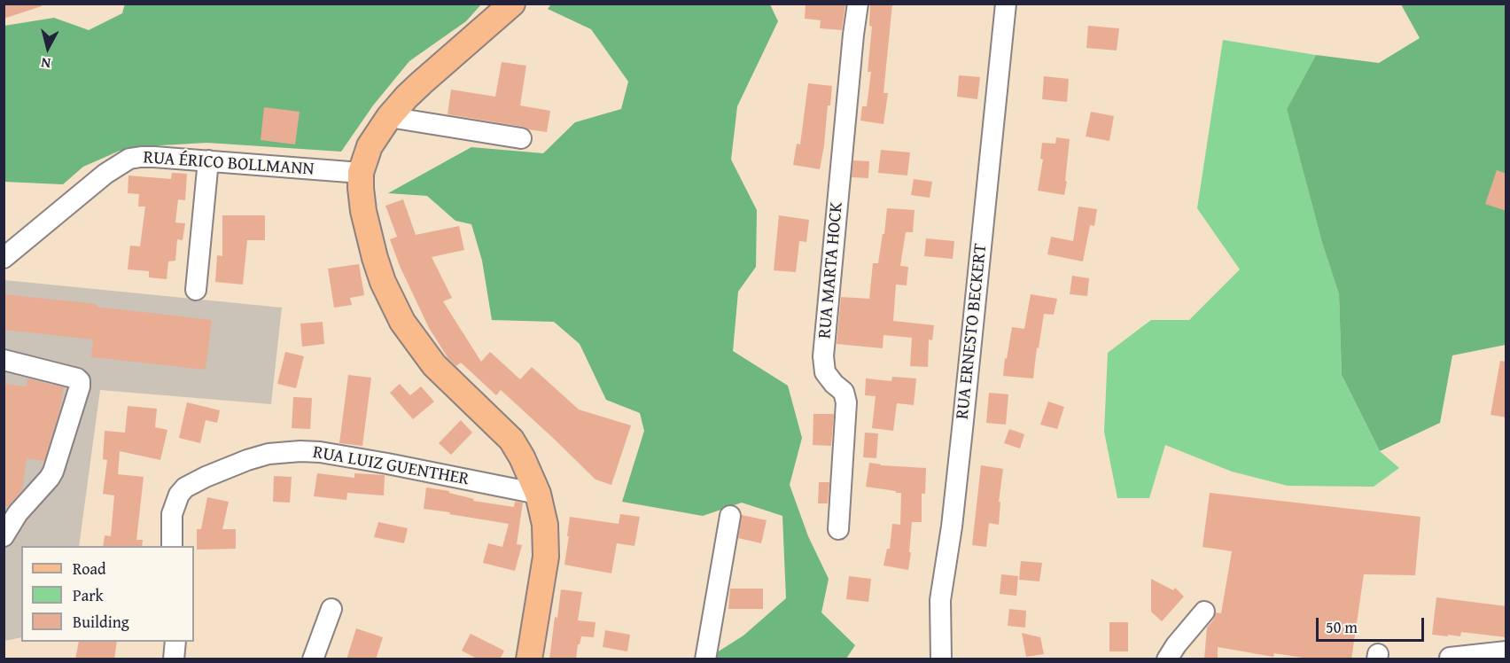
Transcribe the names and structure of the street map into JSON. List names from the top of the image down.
{
  "streets": {
    "street": [
      "RUA ÉRICO BOLLMANN",
      "RUA MARTA HOCK",
      "RUA ERNESTO BECKERT",
      "RUA LUIZ GUENTHER"
    ]
  },
  "legend": ["Road", "Park", "Building"],
  "scale_bar": "50 m",
  "north": "bottom"
}
